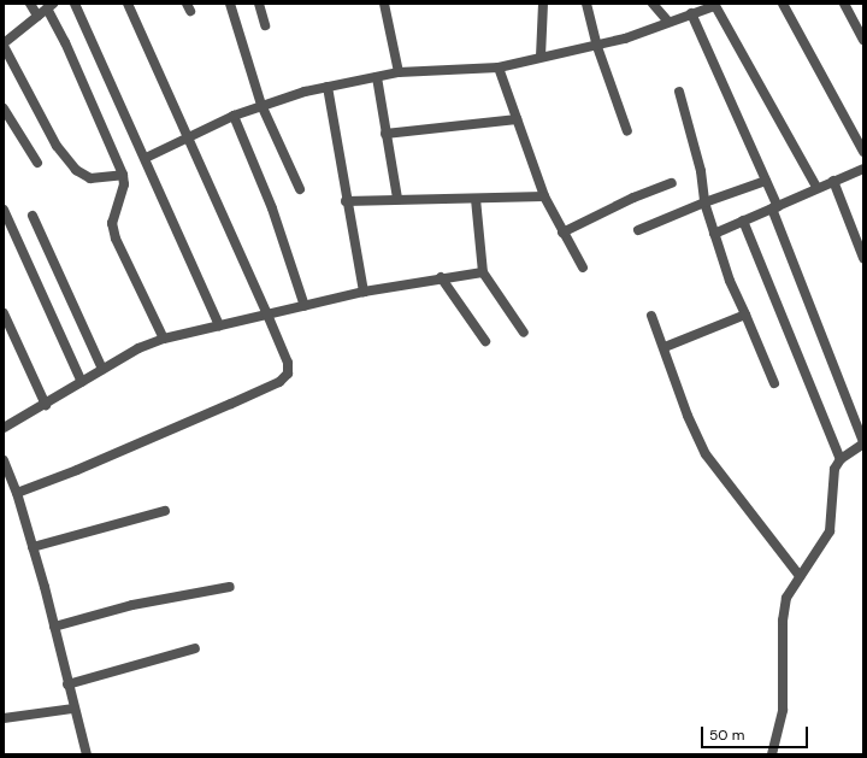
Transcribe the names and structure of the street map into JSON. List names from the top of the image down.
{
  "scale_bar": "50 m"
}
